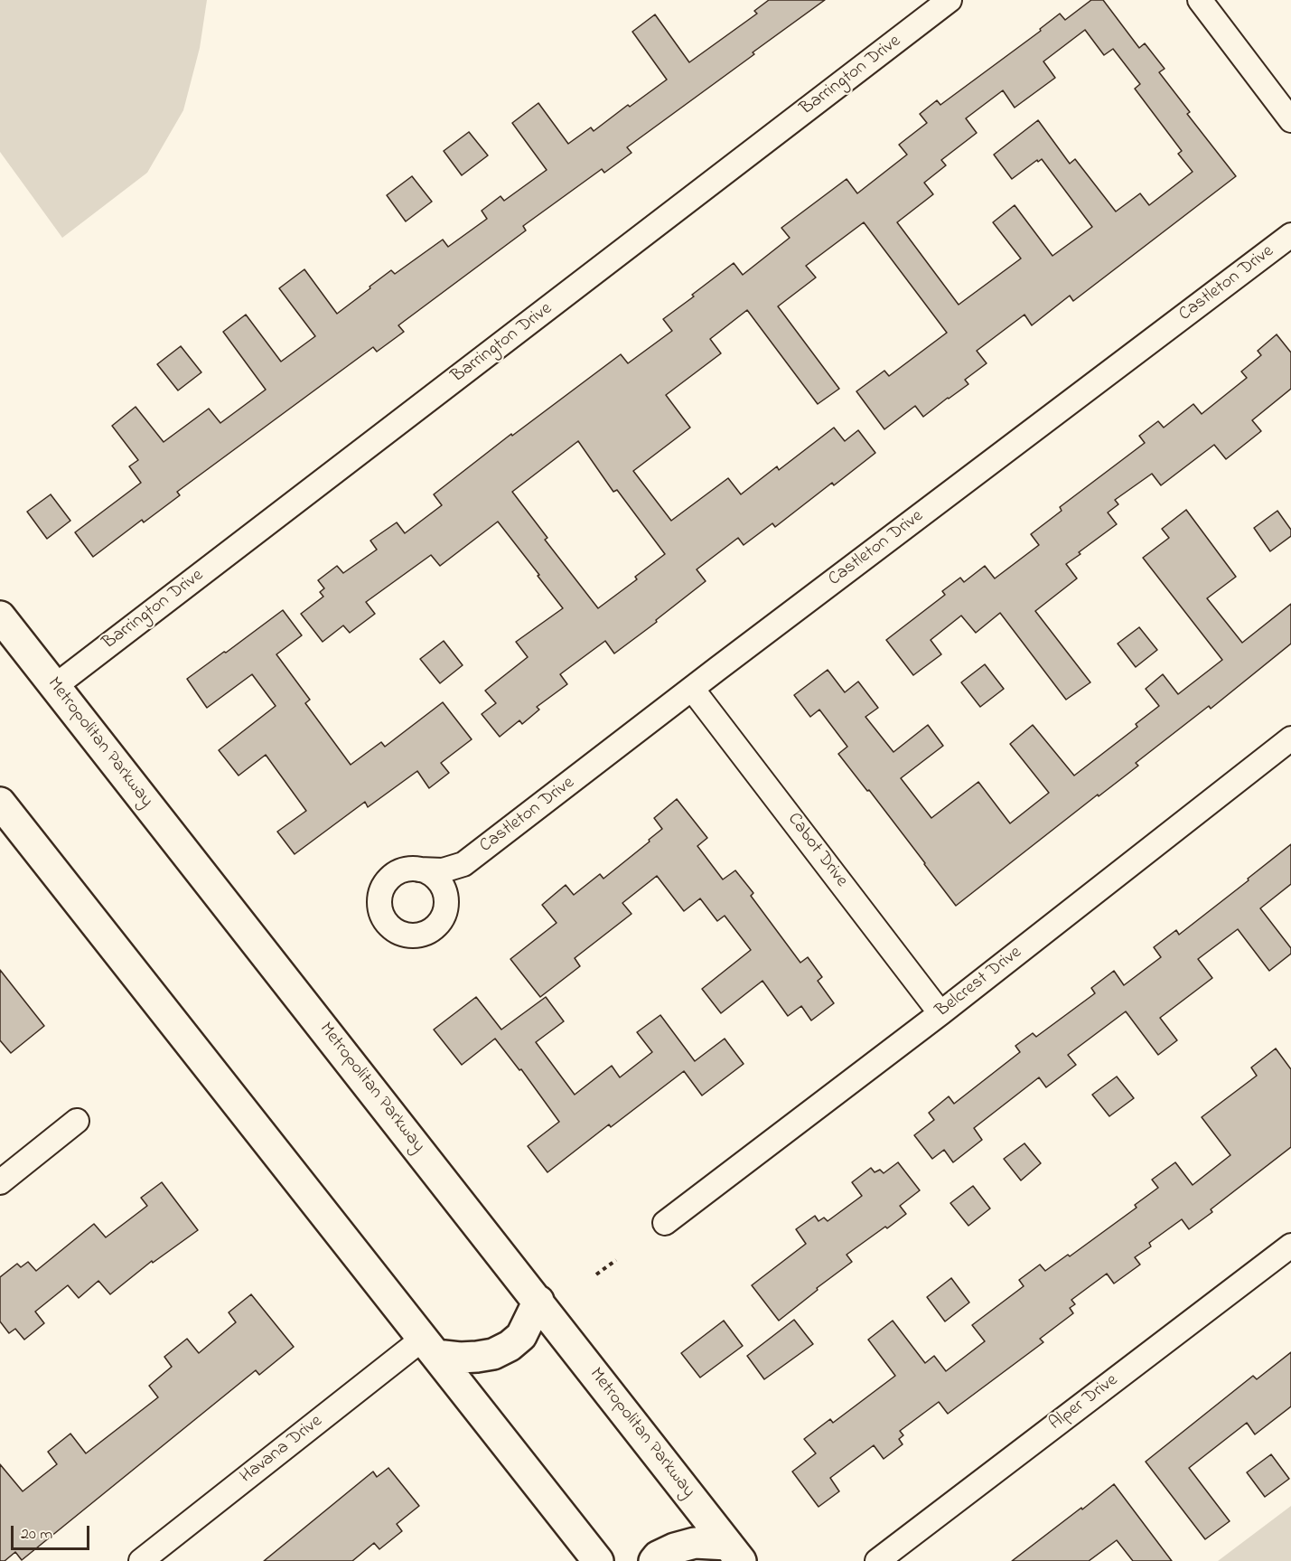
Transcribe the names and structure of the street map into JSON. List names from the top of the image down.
{
  "streets": {
    "main road": ["Metropolitan Parkway"],
    "street": [
      "Barrington Drive",
      "Castleton Drive",
      "Cabot Drive",
      "Belcrest Drive",
      "Alper Drive",
      "Havana Drive"
    ]
  },
  "crossings": [
    ["Barrington Drive", "Metropolitan Parkway"],
    ["Castleton Drive", "Cabot Drive"],
    ["Cabot Drive", "Belcrest Drive"]
  ],
  "scale_bar": "20 m"
}
